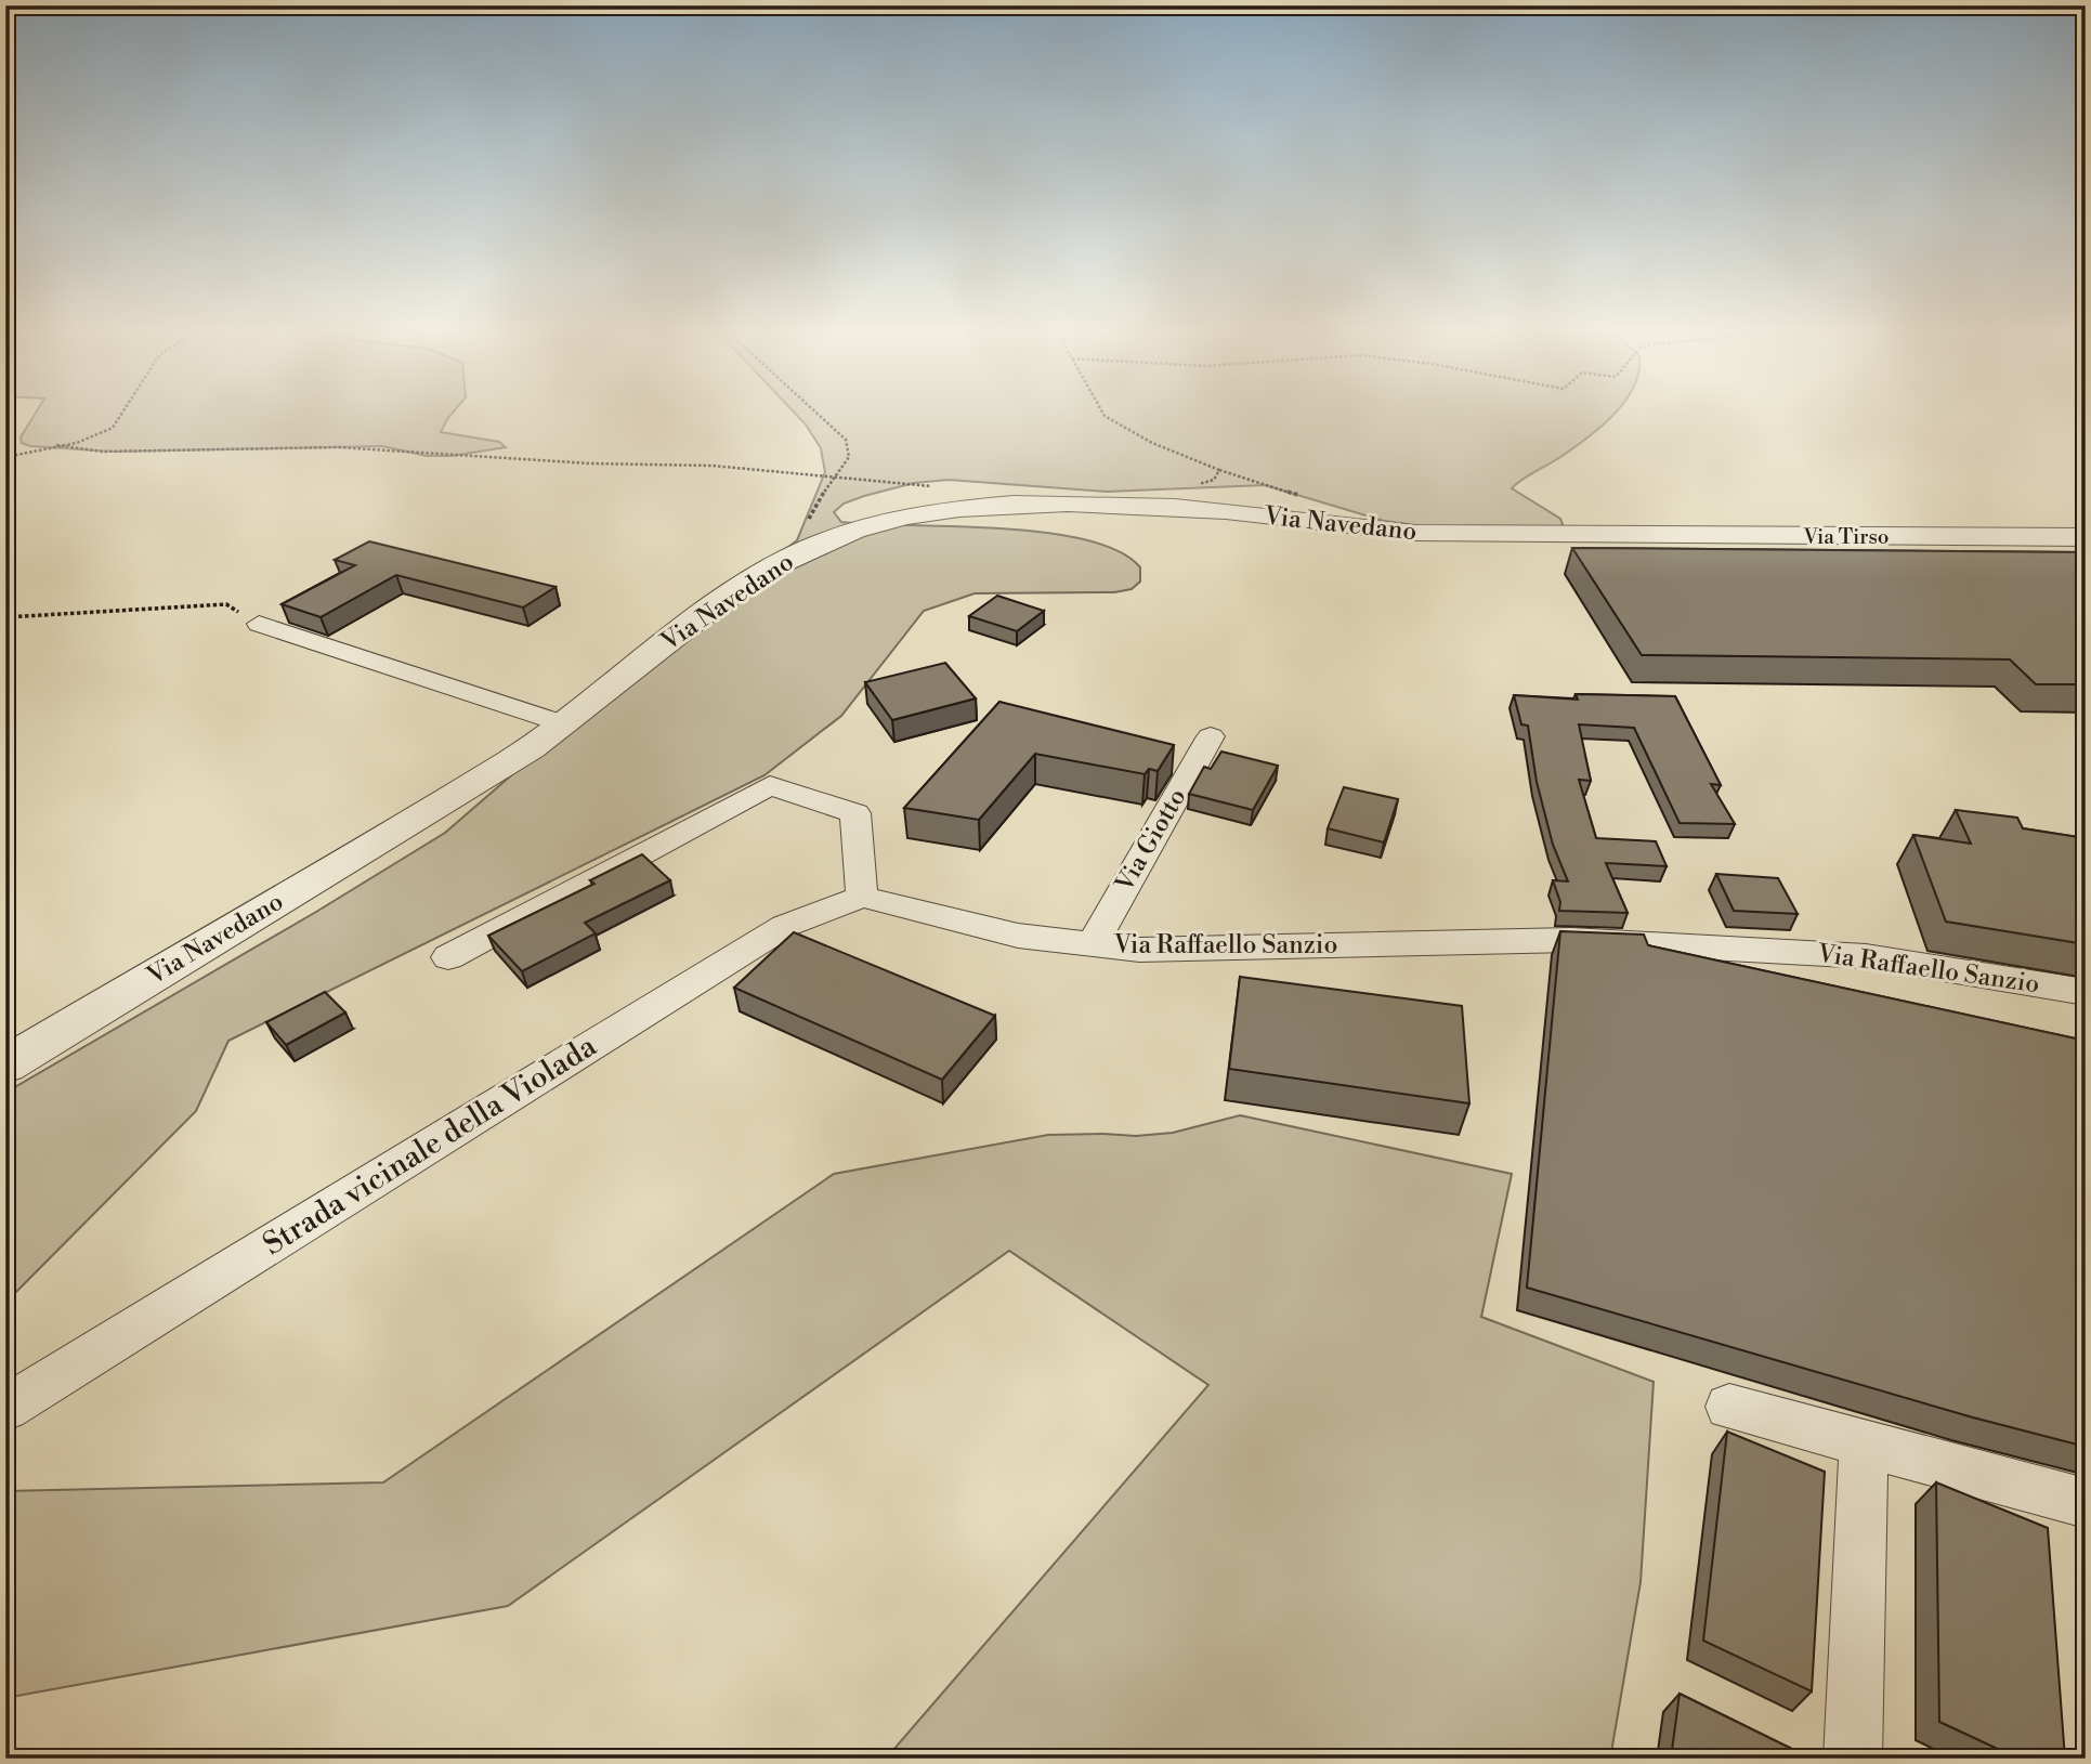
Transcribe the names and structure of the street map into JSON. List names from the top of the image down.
{
  "streets": {
    "street": [
      "Via Navedano",
      "Via Tirso",
      "Via Giotto",
      "Via Raffaello Sanzio",
      "Strada vicinale della Violada"
    ]
  },
  "crossings": [
    ["Via Navedano", "Via Tirso"],
    ["Via Giotto", "Via Raffaello Sanzio"],
    ["Via Raffaello Sanzio", "Strada vicinale della Violada"]
  ]
}
